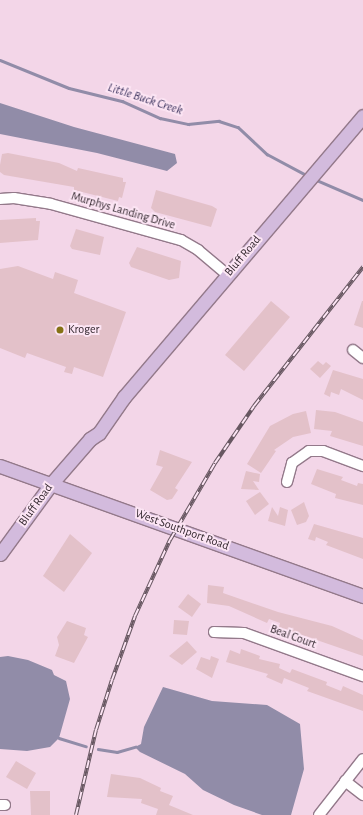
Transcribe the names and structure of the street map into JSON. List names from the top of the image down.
{
  "streets": {
    "main road": ["Bluff Road", "West Southport Road"],
    "street": ["Murphys Landing Drive", "Beal Court"]
  },
  "crossings": [
    ["Murphys Landing Drive", "Bluff Road"],
    ["Bluff Road", "West Southport Road"]
  ],
  "water": ["Little Buck Creek"],
  "places": ["Kroger"]
}
